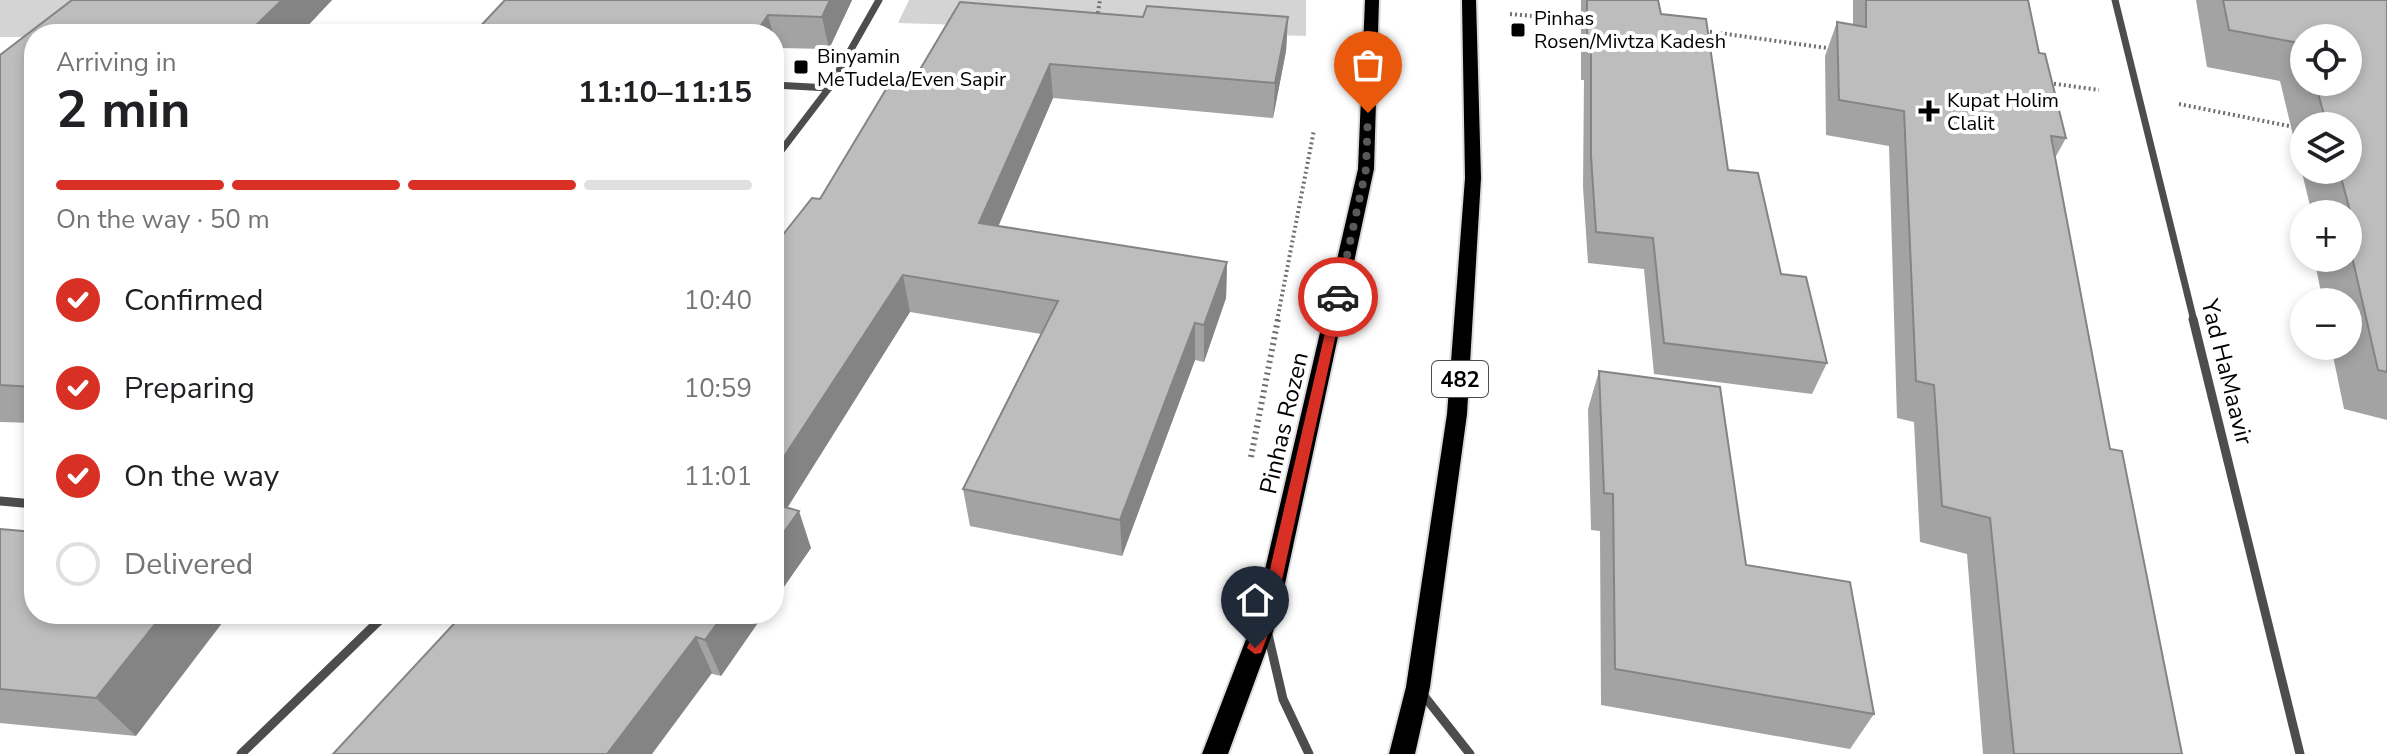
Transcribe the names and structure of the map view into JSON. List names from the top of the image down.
{
  "streets": {
    "main road": ["482", "Pinhas Rozen"],
    "street": ["Yad HaMaavir"]
  },
  "places": {
    "transit": ["Pinhas Rosen/Mivtza Kadesh", "Binyamin MeTudela/Even Sapir"],
    "health": ["Kupat Holim Clalit"]
  },
  "page": {
    "map_buttons": ["+", "−"],
    "heading": ["2 min", "Arriving in", "11:10–11:15"],
    "bar": "On the way · 50 m",
    "list": [
      ["Confirmed", "10:40"],
      ["Preparing", "10:59"],
      ["On the way", "11:01"],
      "Delivered"
    ]
  }
}
